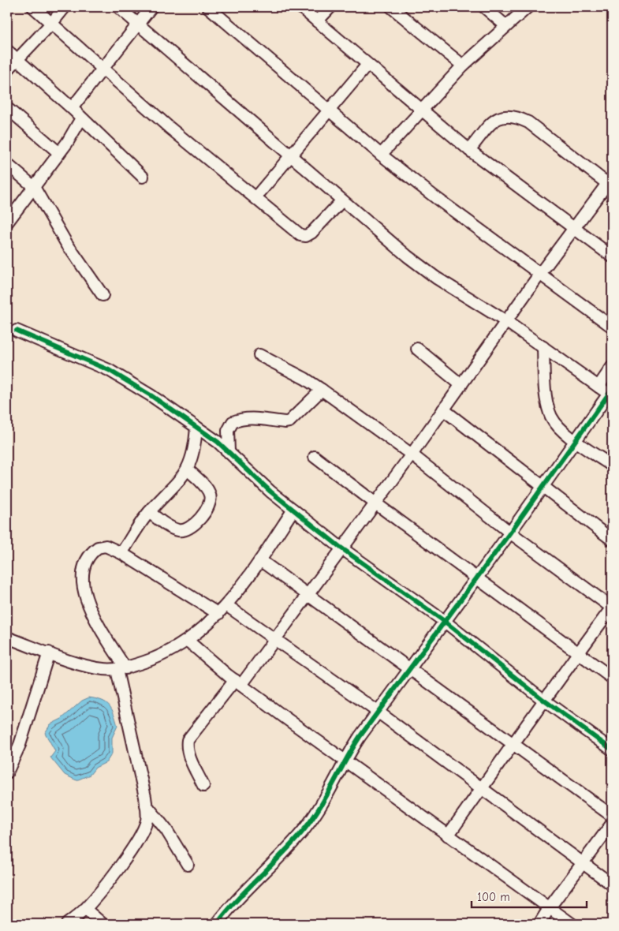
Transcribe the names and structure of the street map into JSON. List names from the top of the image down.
{
  "scale_bar": "100 m"
}
